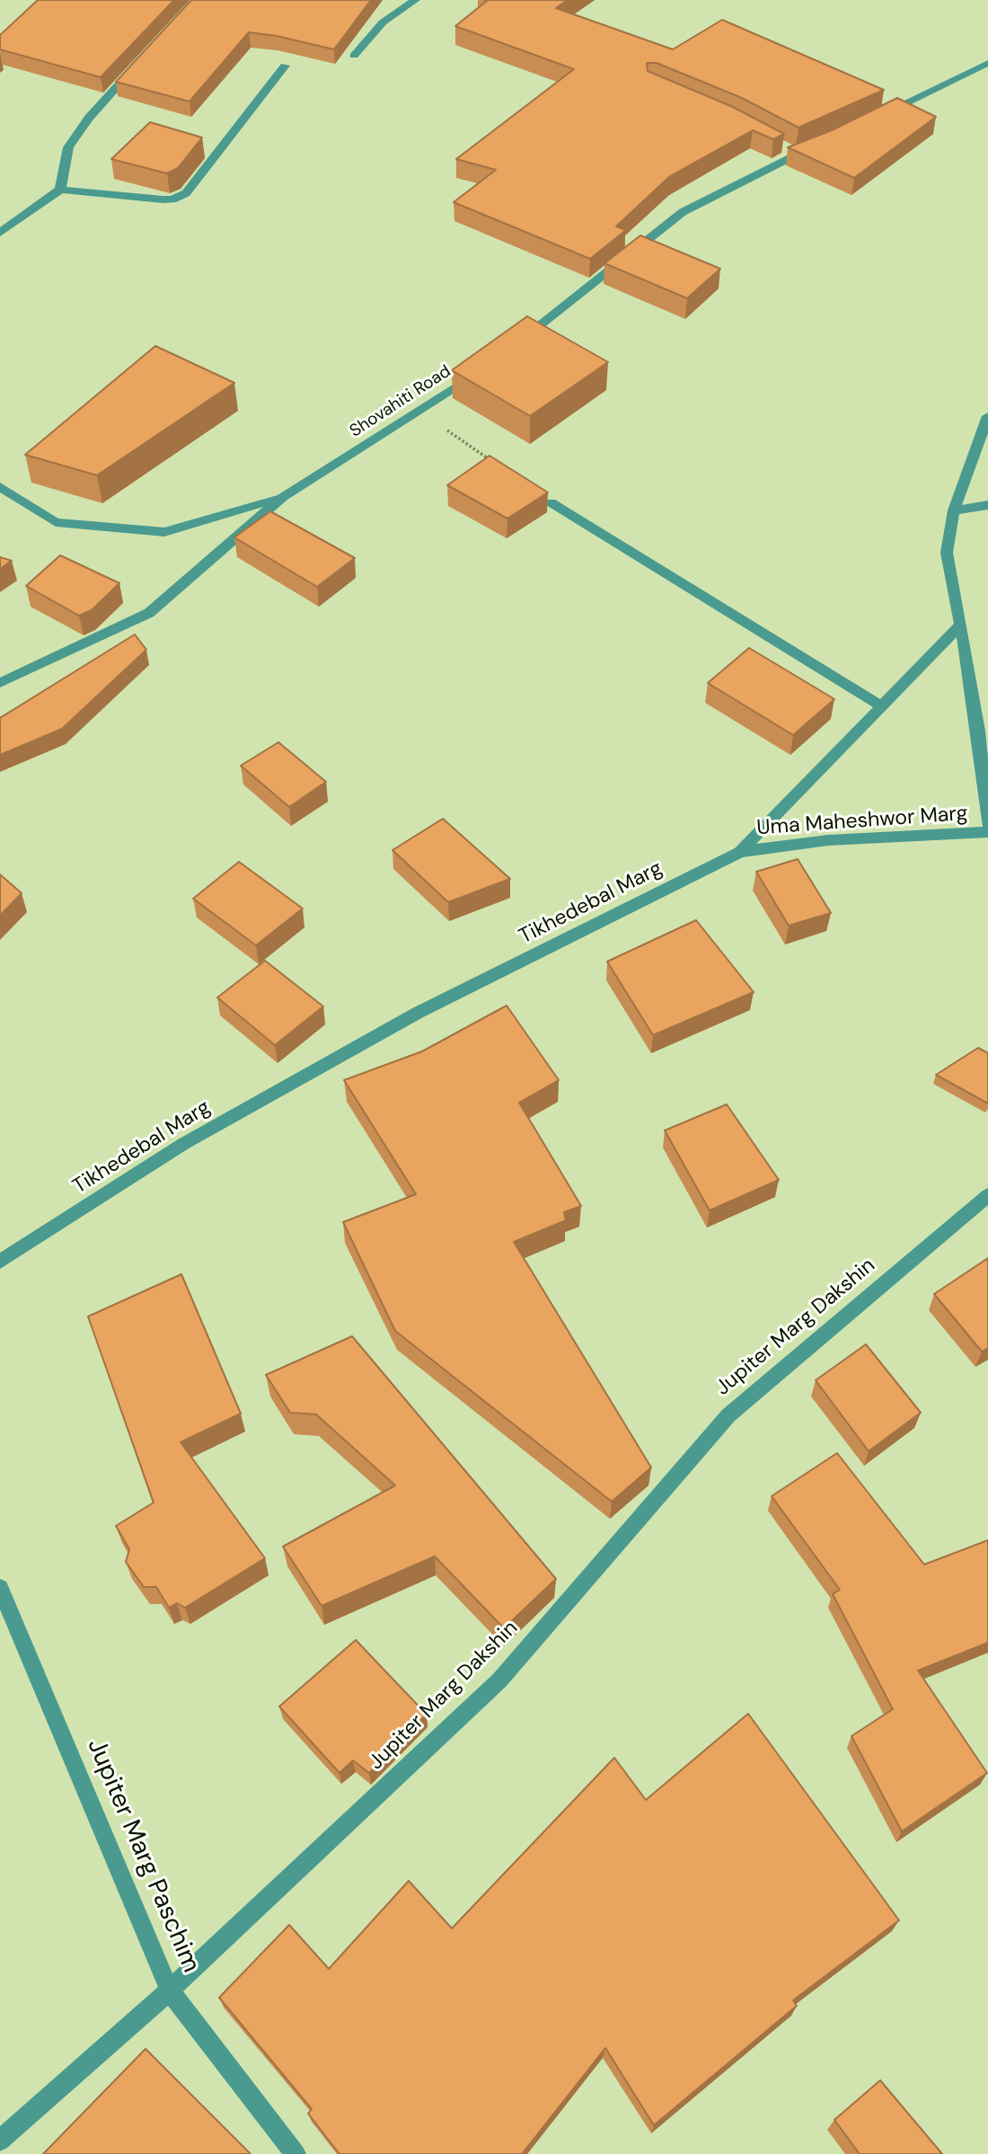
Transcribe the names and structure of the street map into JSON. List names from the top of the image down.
{
  "streets": {
    "street": [
      "Shovahiti Road",
      "Uma Maheshwor Marg",
      "Tikhedebal Marg",
      "Jupiter Marg Dakshin",
      "Jupiter Marg Paschim"
    ]
  },
  "crossings": [
    ["Uma Maheshwor Marg", "Tikhedebal Marg"],
    ["Jupiter Marg Dakshin", "Jupiter Marg Paschim"]
  ]
}
